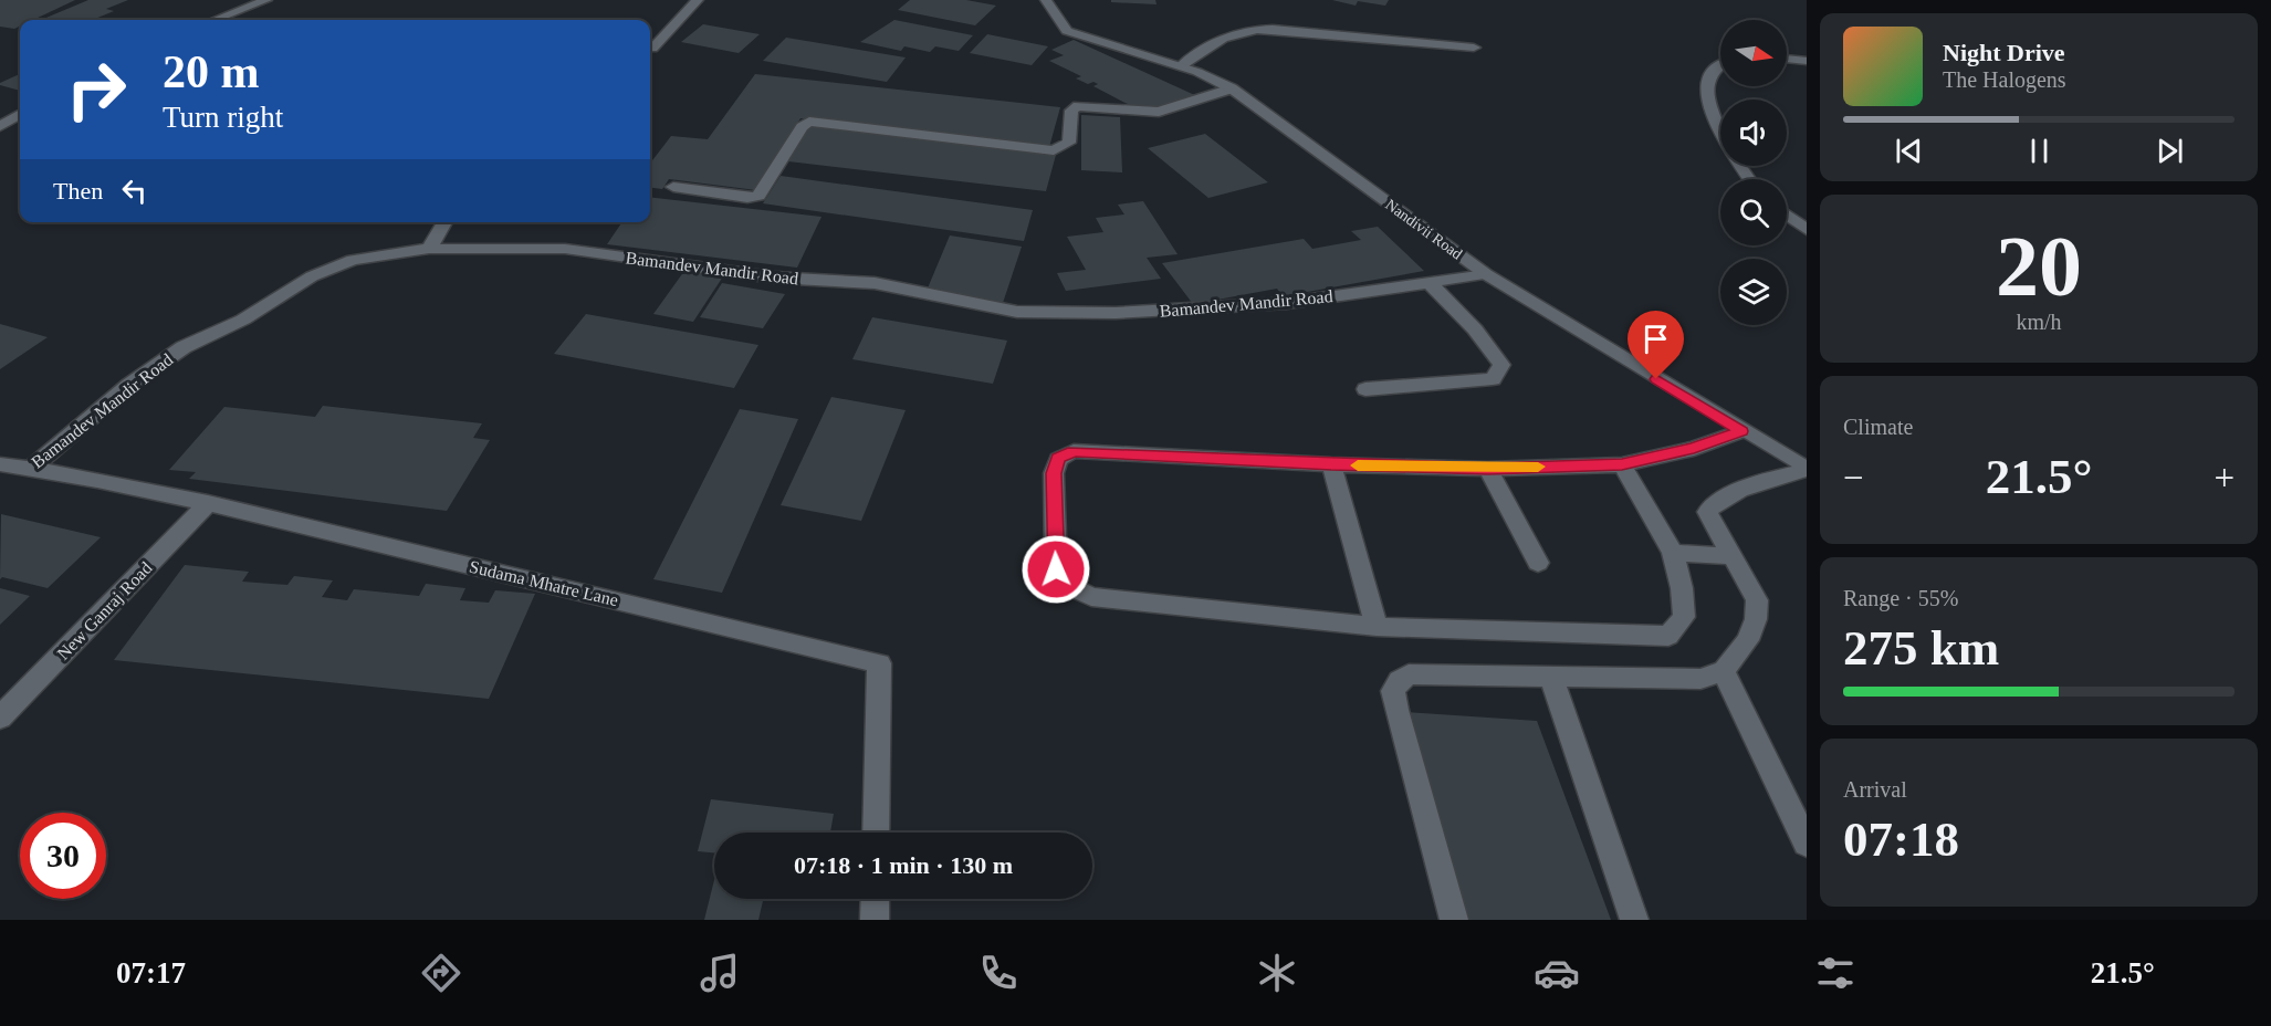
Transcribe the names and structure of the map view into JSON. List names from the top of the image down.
{
  "streets": {
    "street": [
      "Nandivii Road",
      "Bamandev Mandir Road",
      "Sudama Mhatre Lane",
      "New Ganraj Road"
    ]
  },
  "crossings": [
    ["Nandivii Road", "Bamandev Mandir Road"],
    ["Bamandev Mandir Road", "Sudama Mhatre Lane"],
    ["Sudama Mhatre Lane", "New Ganraj Road"]
  ],
  "north": "right",
  "page": {
    "turn": ["20 m", "Turn right"],
    "song": ["Night Drive", "The Halogens"],
    "then": "Then",
    "tile": [
      ["20", "km/h"],
      "Climate",
      ["Range · 55%", "275 km"],
      ["Arrival", "07:18"]
    ],
    "heat": ["−", "21.5°", "+"],
    "limit": "30",
    "trip": "07:18 · 1 min · 130 m",
    "tabs": ["07:17", "21.5°"]
  }
}
